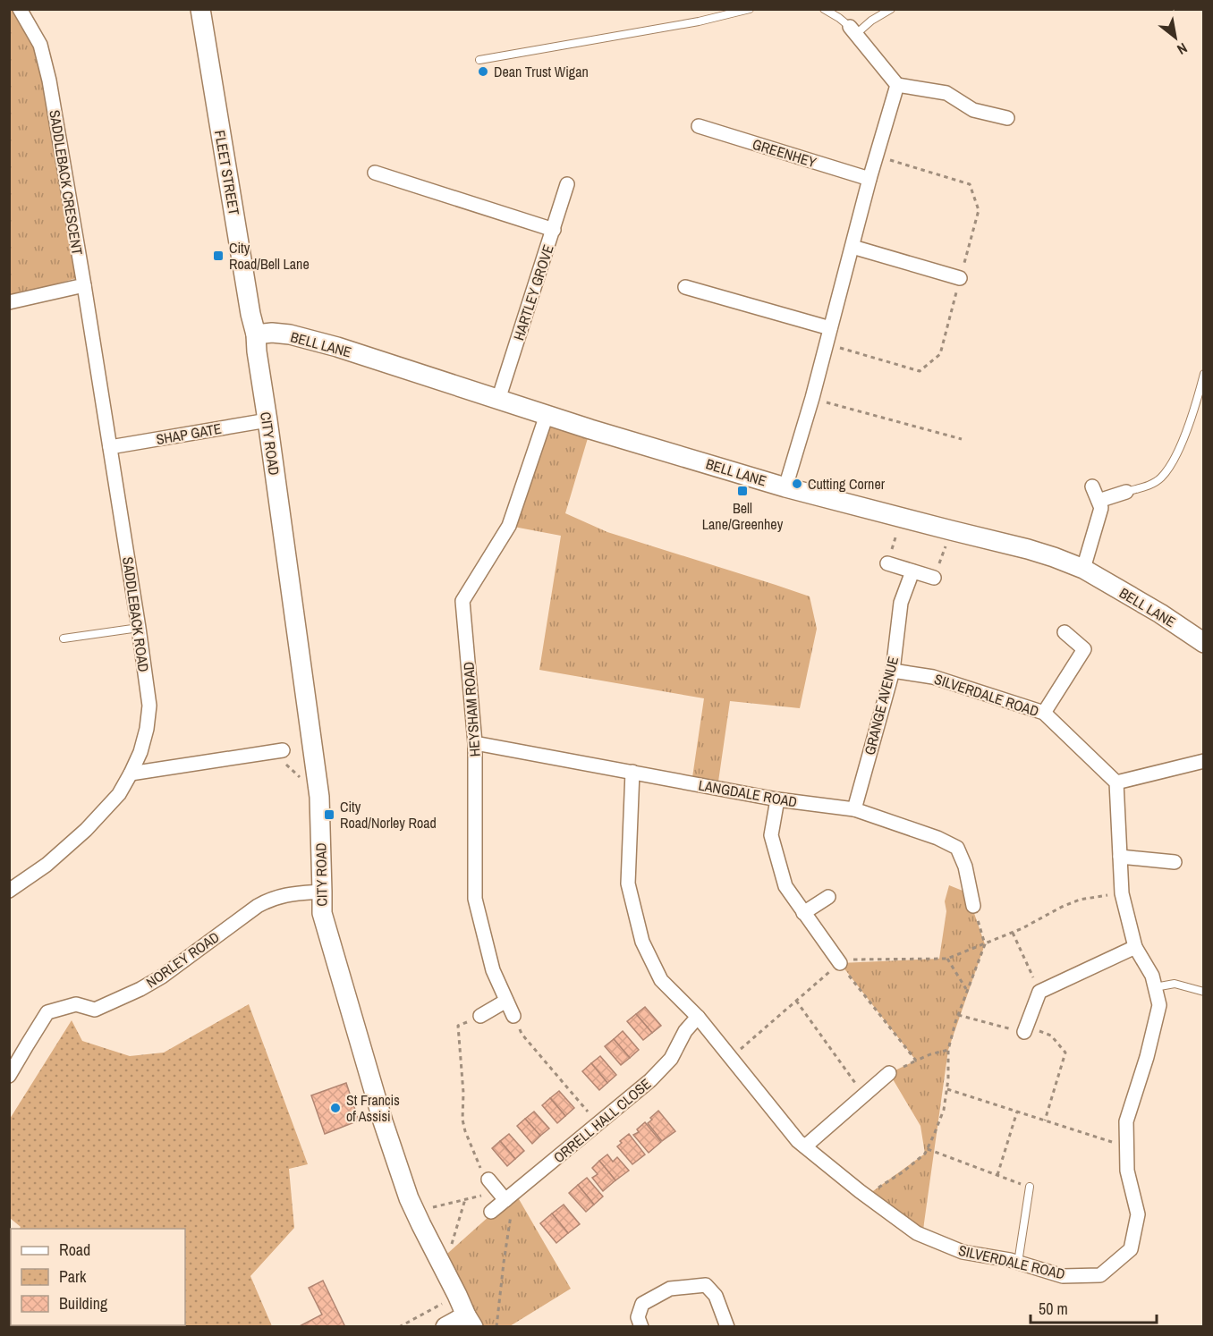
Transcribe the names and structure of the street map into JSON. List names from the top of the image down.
{
  "streets": {
    "street": [
      "GREENHEY",
      "FLEET STREET",
      "SADDLEBACK CRESCENT",
      "HARTLEY GROVE",
      "BELL LANE",
      "SHAP GATE",
      "CITY ROAD",
      "SADDLEBACK ROAD",
      "SILVERDALE ROAD",
      "GRANGE AVENUE",
      "HEYSHAM ROAD",
      "LANGDALE ROAD",
      "NORLEY ROAD",
      "ORRELL HALL CLOSE"
    ]
  },
  "crossings": [
    ["FLEET STREET", "BELL LANE"],
    ["FLEET STREET", "CITY ROAD"],
    ["SADDLEBACK CRESCENT", "SADDLEBACK ROAD"],
    ["HARTLEY GROVE", "BELL LANE"],
    ["BELL LANE", "CITY ROAD"],
    ["BELL LANE", "HEYSHAM ROAD"],
    ["SHAP GATE", "CITY ROAD"],
    ["SHAP GATE", "SADDLEBACK ROAD"],
    ["CITY ROAD", "NORLEY ROAD"],
    ["SILVERDALE ROAD", "GRANGE AVENUE"],
    ["SILVERDALE ROAD", "LANGDALE ROAD"],
    ["SILVERDALE ROAD", "ORRELL HALL CLOSE"],
    ["GRANGE AVENUE", "LANGDALE ROAD"],
    ["HEYSHAM ROAD", "LANGDALE ROAD"]
  ],
  "places": {
    "other": ["Dean Trust Wigan", "Cutting Corner", "St Francis of Assisi"],
    "transit": ["City Road/Bell Lane", "Bell Lane/Greenhey", "City Road/Norley Road"]
  },
  "legend": ["Road", "Park", "Building"],
  "scale_bar": "50 m",
  "north": "bottom right"
}
